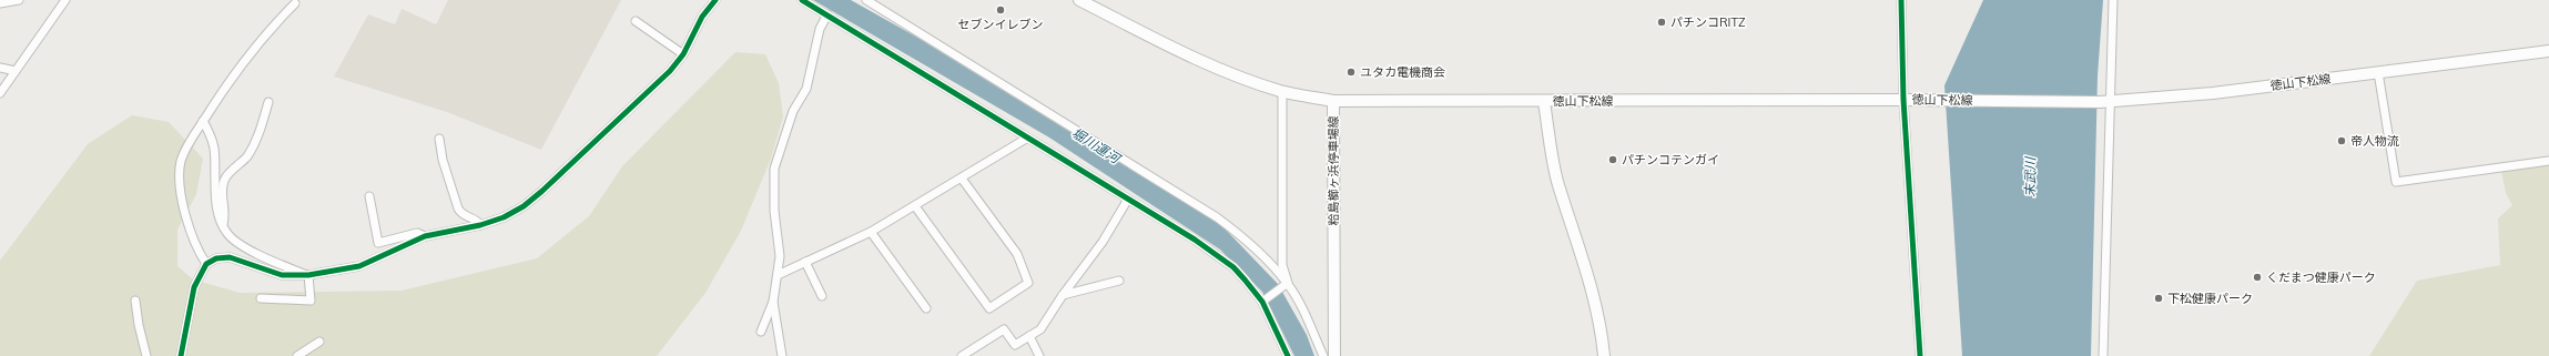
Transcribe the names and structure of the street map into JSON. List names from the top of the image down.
{
  "streets": {
    "main road": ["徳山下松線", "粭島櫛ヶ浜停車場線"]
  },
  "crossings": [
    ["徳山下松線", "粭島櫛ヶ浜停車場線"]
  ],
  "water": ["堀川運河", "末武川"],
  "places": [
    "セブンイレブン",
    "パチンコRITZ",
    "ユタカ電機商会",
    "帝人物流",
    "パチンコテンガイ",
    "くだまつ健康パーク",
    "下松健康パーク"
  ]
}
